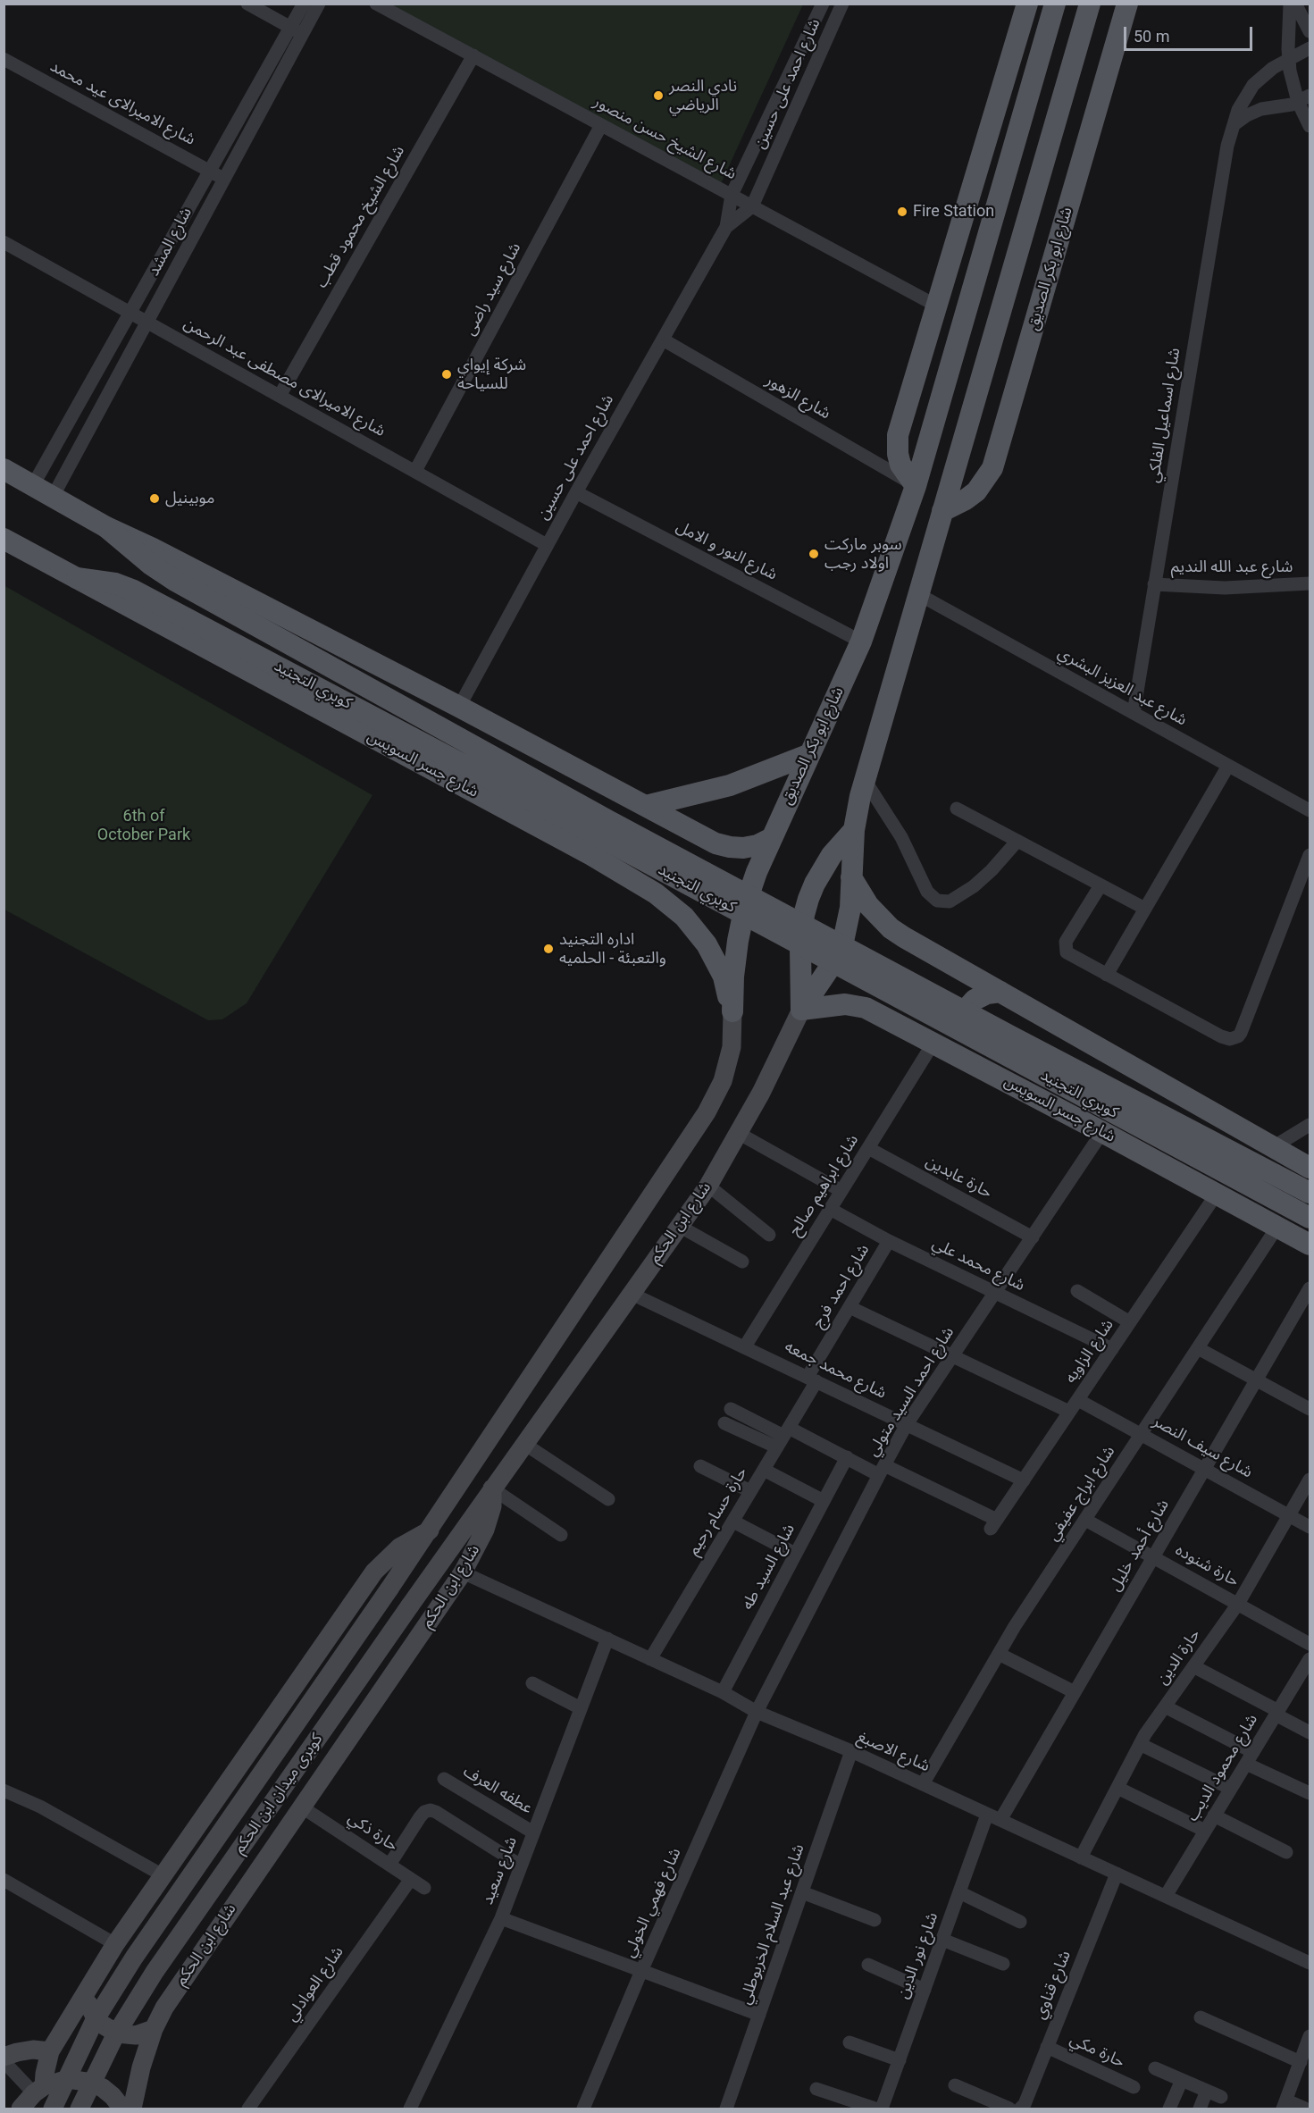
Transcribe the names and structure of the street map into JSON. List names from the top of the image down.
{
  "streets": {
    "main road": [
      "شارع ابو بكر الصديق",
      "كوبري التجنيد",
      "شارع جسر السويس",
      "شارع ابن الحكم",
      "كوبرى ميدان ابن الحكم"
    ],
    "street": [
      "شارع احمد على حسين",
      "شارع الاميرالاى عيد محمد",
      "شارع الشيخ حسن منصور",
      "شارع الشيخ محمود قطب",
      "شارع المشد",
      "شارع سيد راضى",
      "شارع الاميرالاى مصطفى عبد الرحمن",
      "شارع الزهور",
      "شارع اسماعيل الفلكي",
      "شارع النور و الامل",
      "شارع عبد الله النديم",
      "شارع عبد العزيز البشري",
      "حارة عابدين",
      "شارع ابراهيم صالح",
      "شارع محمد علي",
      "شارع احمد فرج",
      "شارع الزاويه",
      "شارع محمد جمعه",
      "شارع احمد السيد متولي",
      "شارع سيف النصر",
      "شارع ابراج عفيفي",
      "حارة حسام رحيم",
      "شارع أحمد خليل",
      "حارة شنوده",
      "شارع السيد طه",
      "حارة الدين",
      "شارع الاصبغ",
      "شارع محمود الديب",
      "عطفه العرف",
      "حارة ذكي",
      "شارع سعيد",
      "شارع فهمي الخولي",
      "شارع عبد السلام الخربوطلي",
      "شارع نور الدين",
      "شارع العوادلي",
      "شارع قناوي",
      "حارة مكي"
    ]
  },
  "crossings": [
    ["شارع احمد على حسين", "شارع الشيخ حسن منصور"],
    ["شارع احمد على حسين", "شارع الاميرالاى مصطفى عبد الرحمن"],
    ["شارع احمد على حسين", "شارع الزهور"],
    ["شارع احمد على حسين", "شارع النور و الامل"],
    ["شارع الاميرالاى عيد محمد", "شارع المشد"],
    ["شارع الشيخ حسن منصور", "شارع الشيخ محمود قطب"],
    ["شارع الشيخ حسن منصور", "شارع سيد راضى"],
    ["شارع الشيخ محمود قطب", "شارع الاميرالاى مصطفى عبد الرحمن"],
    ["شارع المشد", "شارع الاميرالاى مصطفى عبد الرحمن"],
    ["شارع ابو بكر الصديق", "شارع الزهور"],
    ["شارع ابو بكر الصديق", "شارع النور و الامل"],
    ["شارع ابو بكر الصديق", "شارع جسر السويس"],
    ["شارع سيد راضى", "شارع الاميرالاى مصطفى عبد الرحمن"],
    ["شارع اسماعيل الفلكي", "شارع عبد الله النديم"],
    ["شارع اسماعيل الفلكي", "شارع عبد العزيز البشري"],
    ["كوبري التجنيد", "شارع جسر السويس"],
    ["شارع جسر السويس", "شارع ابراهيم صالح"],
    ["شارع جسر السويس", "شارع ابن الحكم"],
    ["شارع جسر السويس", "شارع الزاويه"],
    ["شارع جسر السويس", "شارع احمد السيد متولي"],
    ["شارع جسر السويس", "شارع ابراج عفيفي"],
    ["حارة عابدين", "شارع ابراهيم صالح"],
    ["حارة عابدين", "شارع احمد السيد متولي"],
    ["شارع ابراهيم صالح", "شارع محمد علي"],
    ["شارع ابراهيم صالح", "شارع محمد جمعه"],
    ["شارع ابن الحكم", "شارع محمد جمعه"],
    ["شارع ابن الحكم", "شارع الاصبغ"],
    ["شارع ابن الحكم", "كوبرى ميدان ابن الحكم"],
    ["شارع ابن الحكم", "حارة ذكي"],
    ["شارع محمد علي", "شارع احمد فرج"],
    ["شارع محمد علي", "شارع الزاويه"],
    ["شارع محمد علي", "شارع احمد السيد متولي"],
    ["شارع احمد فرج", "شارع محمد جمعه"],
    ["شارع احمد فرج", "حارة حسام رحيم"],
    ["شارع الزاويه", "شارع محمد جمعه"],
    ["شارع الزاويه", "شارع احمد السيد متولي"],
    ["شارع الزاويه", "شارع سيف النصر"],
    ["شارع محمد جمعه", "شارع احمد السيد متولي"],
    ["شارع محمد جمعه", "حارة حسام رحيم"],
    ["شارع احمد السيد متولي", "شارع الاصبغ"],
    ["شارع احمد السيد متولي", "شارع فهمي الخولي"],
    ["شارع سيف النصر", "شارع ابراج عفيفي"],
    ["شارع سيف النصر", "شارع أحمد خليل"],
    ["شارع سيف النصر", "حارة الدين"],
    ["شارع ابراج عفيفي", "حارة شنوده"],
    ["شارع ابراج عفيفي", "شارع الاصبغ"],
    ["حارة حسام رحيم", "شارع الاصبغ"],
    ["شارع أحمد خليل", "حارة شنوده"],
    ["شارع أحمد خليل", "شارع الاصبغ"],
    ["شارع أحمد خليل", "شارع نور الدين"],
    ["حارة شنوده", "حارة الدين"],
    ["شارع السيد طه", "شارع الاصبغ"],
    ["حارة الدين", "شارع الاصبغ"],
    ["شارع الاصبغ", "شارع محمود الديب"],
    ["شارع الاصبغ", "شارع سعيد"],
    ["شارع الاصبغ", "شارع فهمي الخولي"],
    ["شارع الاصبغ", "شارع عبد السلام الخربوطلي"],
    ["شارع الاصبغ", "شارع نور الدين"],
    ["شارع الاصبغ", "شارع قناوي"],
    ["عطفه العرف", "شارع سعيد"],
    ["حارة ذكي", "شارع العوادلي"],
    ["شارع قناوي", "حارة مكي"]
  ],
  "parks": ["6th of October Park"],
  "places": [
    "نادي النصر الرياضي",
    "Fire Station",
    "شركة إيواي للسياحة",
    "موبينيل",
    "سوبر ماركت اولاد رجب",
    "اداره التجنيد والتعبئة - الحلميه"
  ],
  "scale_bar": "50 m"
}
